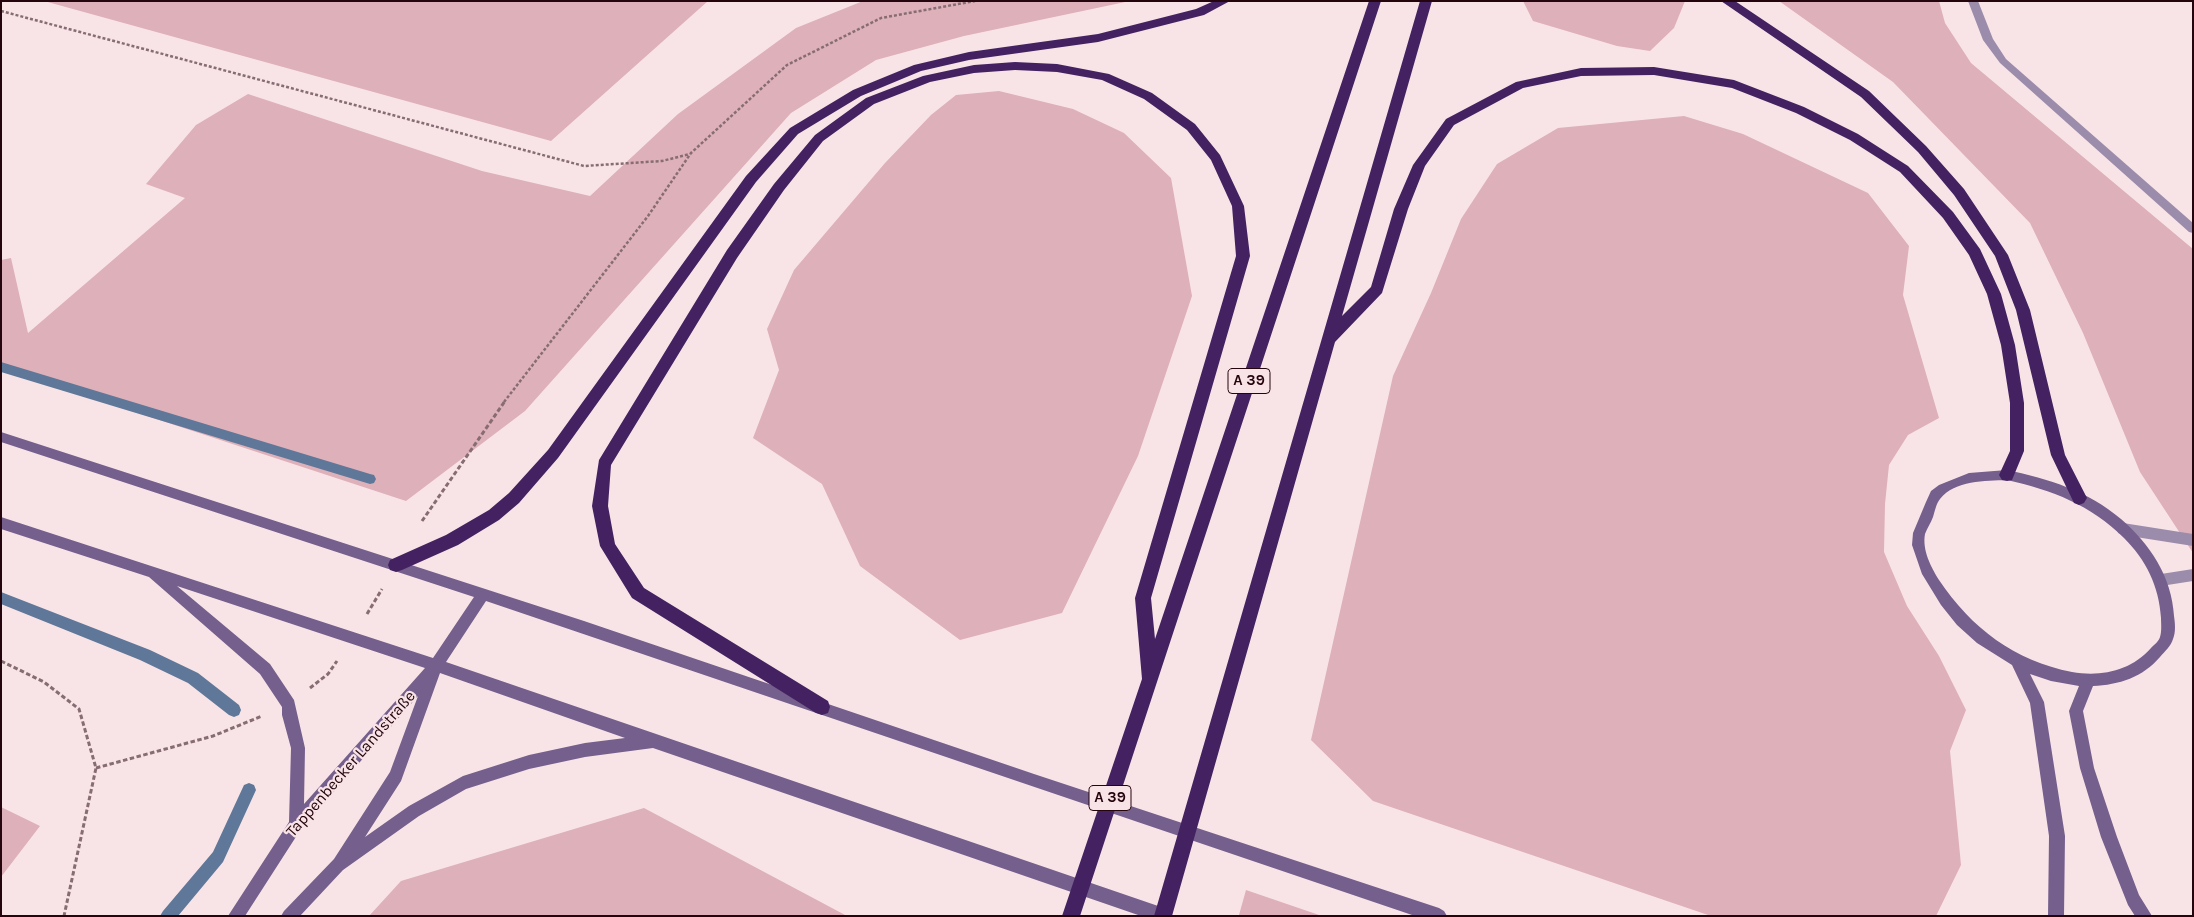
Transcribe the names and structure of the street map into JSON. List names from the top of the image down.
{
  "streets": {
    "highway": ["A 39"],
    "main road": ["Tappenbecker Landstraße"]
  }
}
